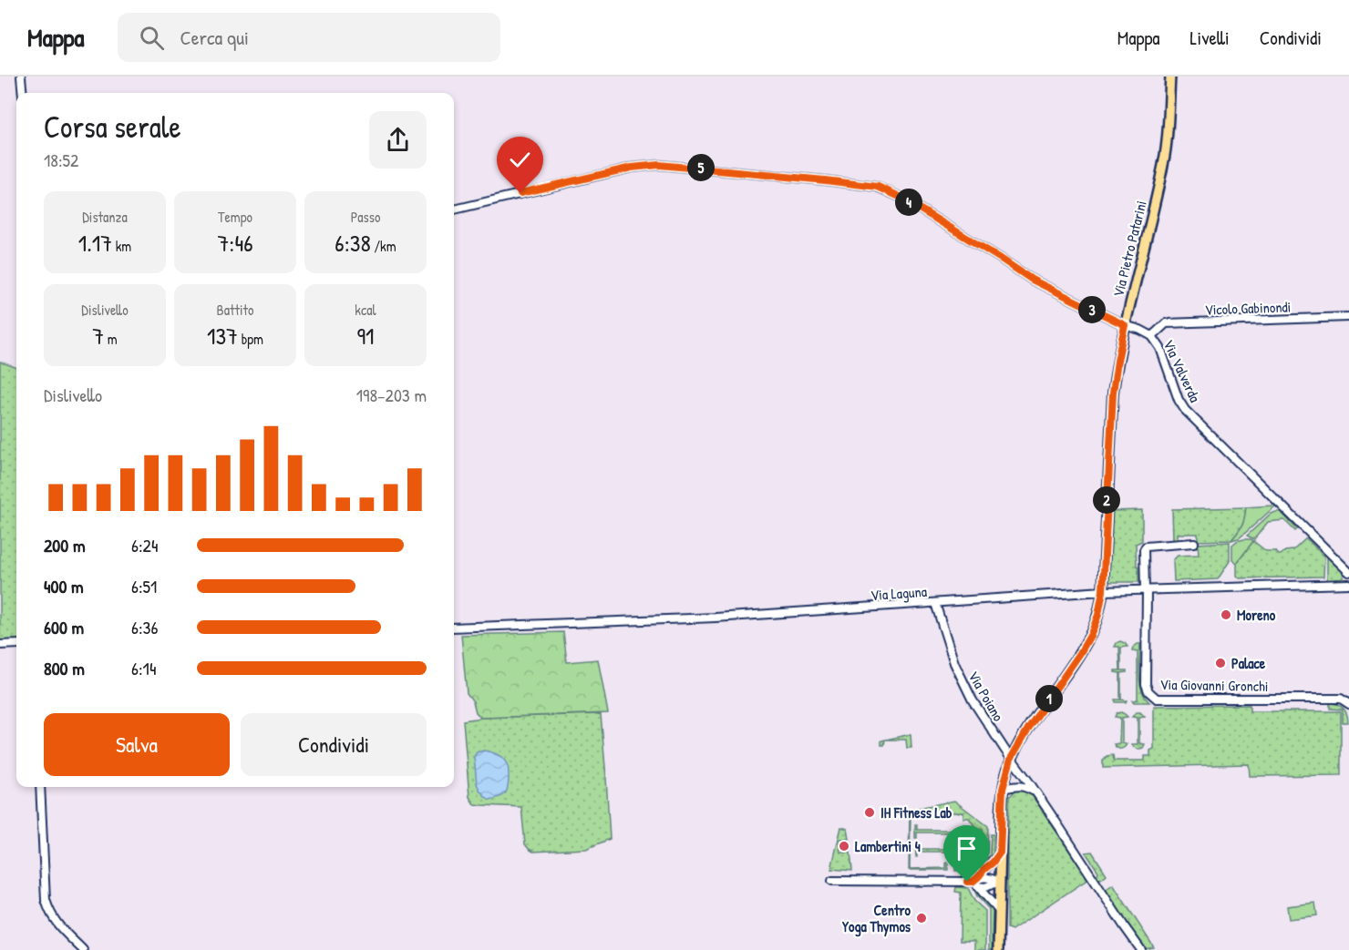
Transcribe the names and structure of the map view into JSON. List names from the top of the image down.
{
  "streets": {
    "main road": ["Via Pietro Patarini"],
    "street": [
      "Vicolo Gabinondi",
      "Via Valverda",
      "Via Laguna",
      "Via Giovanni Gronchi",
      "Via Poiano"
    ]
  },
  "crossings": [
    ["Via Pietro Patarini", "Via Valverda"],
    ["Via Pietro Patarini", "Via Laguna"],
    ["Via Pietro Patarini", "Via Poiano"],
    ["Vicolo Gabinondi", "Via Valverda"],
    ["Via Laguna", "Via Giovanni Gronchi"],
    ["Via Laguna", "Via Poiano"]
  ],
  "places": [
    "Moreno",
    "Palace",
    "IH Fitness Lab",
    "Lambertini 4",
    "Centro Yoga Thymos"
  ],
  "page": {
    "header": "Mappa",
    "search": "Cerca qui",
    "nav": ["Mappa", "Livelli", "Condividi"],
    "heading": ["Corsa serale", "18:52"],
    "pins": [
      "5",
      "4",
      "3",
      "2",
      "1"
    ],
    "stats": [
      ["Distanza", "1.17 km"],
      ["Tempo", "7:46"],
      ["Passo", "6:38 /km"],
      ["Dislivello", "7 m"],
      ["Battito", "137 bpm"],
      ["kcal", "91"]
    ],
    "chart": ["Dislivello", "198–203 m"],
    "list": [
      {
        "name": "200 m",
        "note": "6:24"
      },
      {
        "name": "400 m",
        "note": "6:51"
      },
      {
        "name": "600 m",
        "note": "6:36"
      },
      {
        "name": "800 m",
        "note": "6:14"
      }
    ],
    "buttons": ["Salva", "Condividi"]
  }
}
